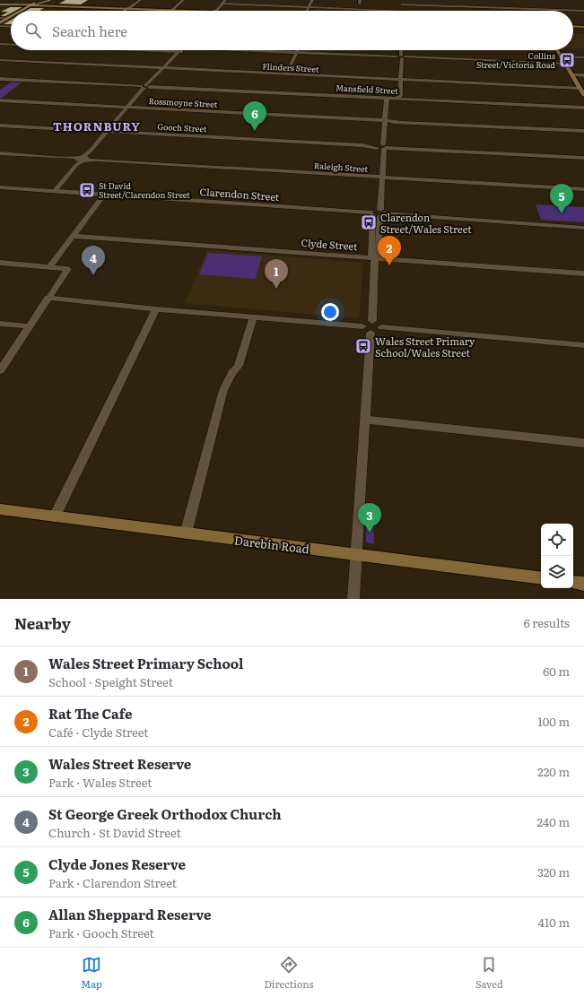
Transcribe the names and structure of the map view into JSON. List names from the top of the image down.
{
  "streets": {
    "street": [
      "Flinders Street",
      "Mansfield Street",
      "Rossmoyne Street",
      "Gooch Street",
      "Raleigh Street",
      "Clarendon Street",
      "Clyde Street",
      "Darebin Road"
    ]
  },
  "districts": ["THORNBURY"],
  "places": {
    "bus stop": [
      "Collins Street/Victoria Road",
      "St David Street/Clarendon Street",
      "Clarendon Street/Wales Street",
      "Wales Street Primary School/Wales Street"
    ]
  },
  "page": {
    "search": "Search here",
    "pins": [
      "6",
      "5",
      "2",
      "4",
      "1",
      "3"
    ],
    "heading": ["Nearby", "6 results"],
    "list": [
      {
        "mark": "1",
        "name": "Wales Street Primary School",
        "note": "School · Speight Street",
        "value": "60 m"
      },
      {
        "mark": "2",
        "name": "Rat The Cafe",
        "note": "Café · Clyde Street",
        "value": "100 m"
      },
      {
        "mark": "3",
        "name": "Wales Street Reserve",
        "note": "Park · Wales Street",
        "value": "220 m"
      },
      {
        "mark": "4",
        "name": "St George Greek Orthodox Church",
        "note": "Church · St David Street",
        "value": "240 m"
      },
      {
        "mark": "5",
        "name": "Clyde Jones Reserve",
        "note": "Park · Clarendon Street",
        "value": "320 m"
      },
      {
        "mark": "6",
        "name": "Allan Sheppard Reserve",
        "note": "Park · Gooch Street",
        "value": "410 m"
      }
    ],
    "nav": ["Map", "Directions", "Saved"]
  }
}
